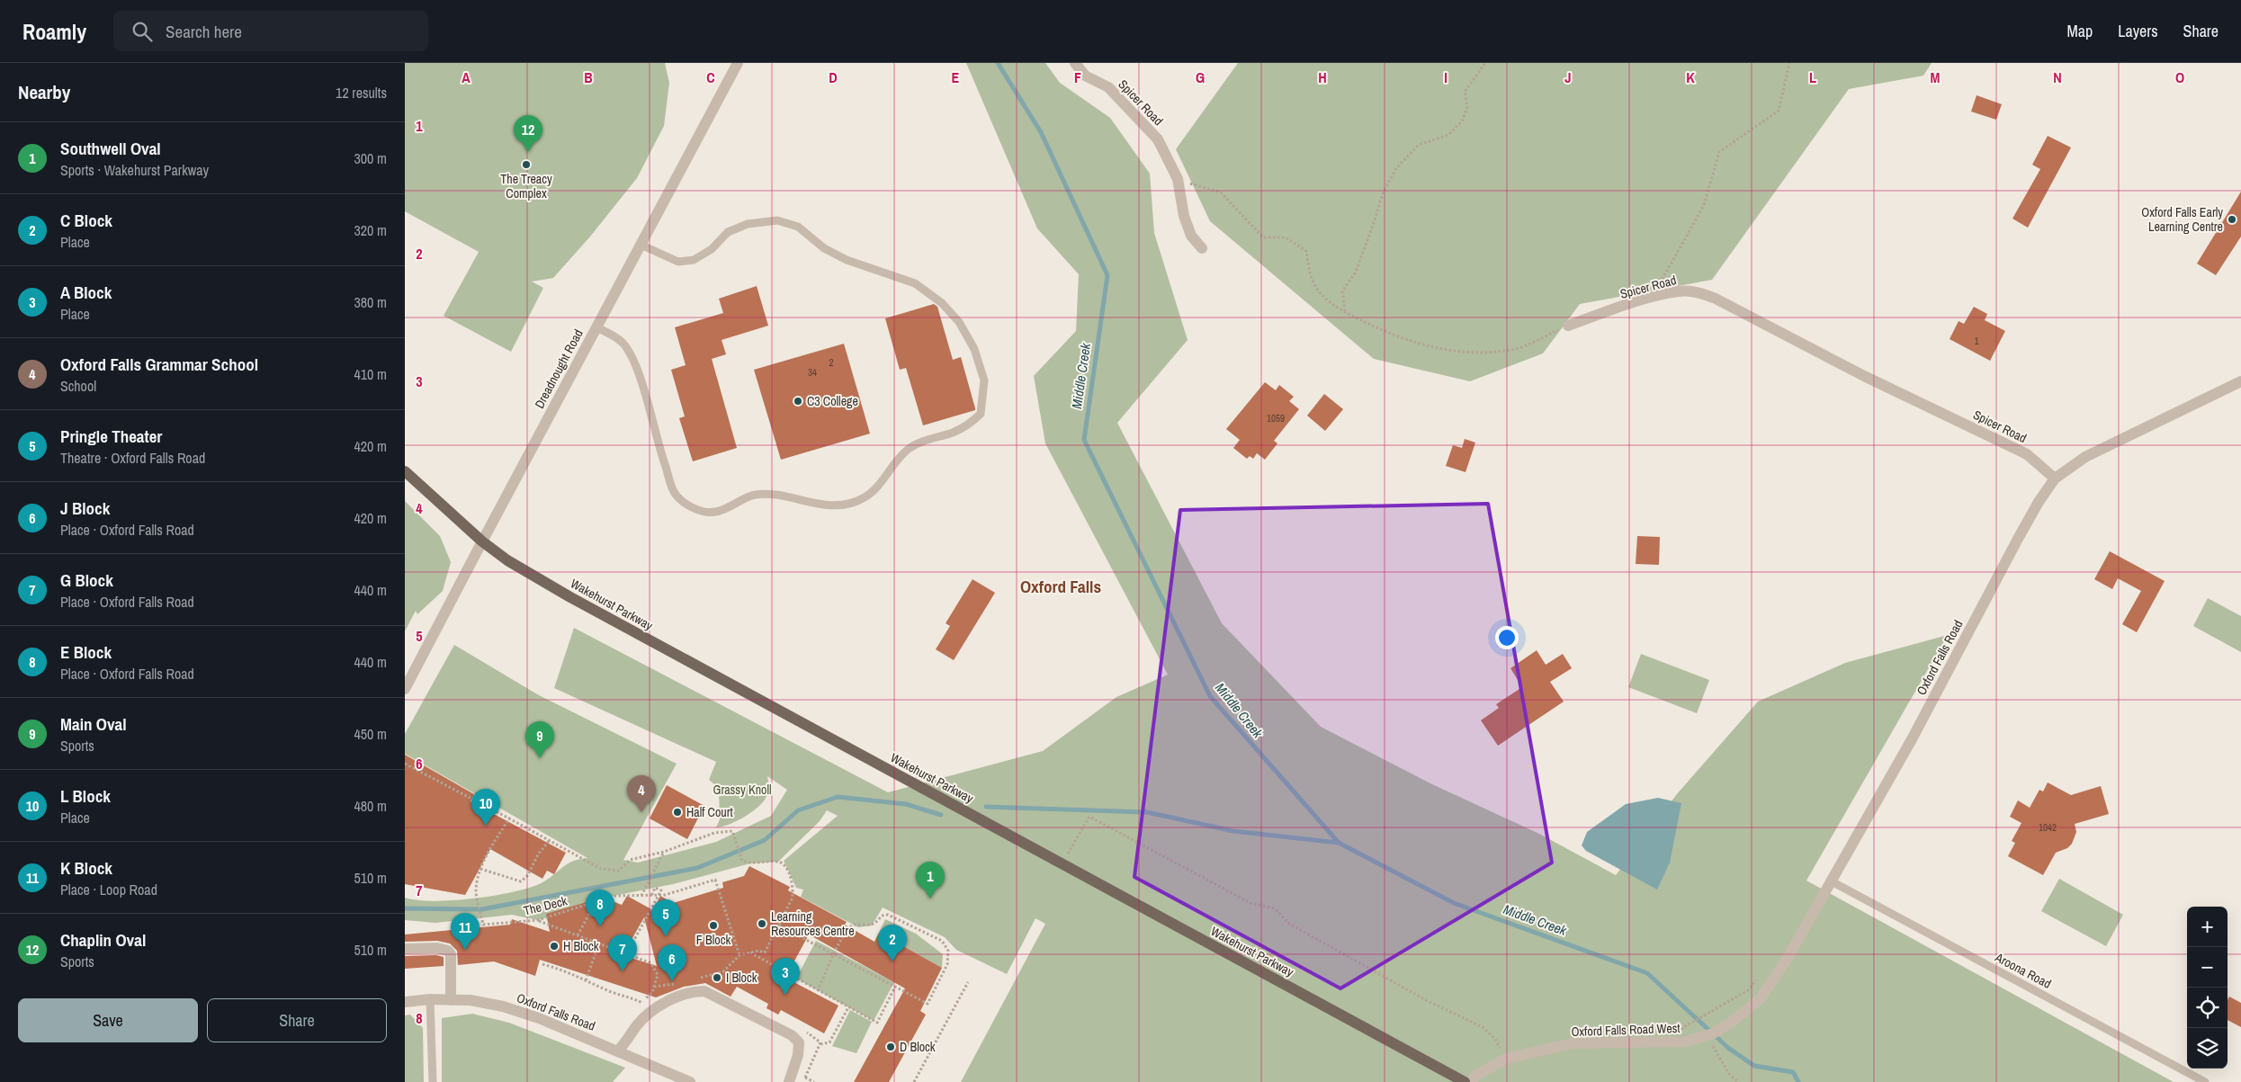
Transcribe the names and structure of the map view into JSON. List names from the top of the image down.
{
  "streets": {
    "main road": ["Wakehurst Parkway"],
    "street": [
      "Spicer Road",
      "Dreadnought Road",
      "Oxford Falls Road",
      "Oxford Falls Road West"
    ],
    "lane": ["Aroona Road"],
    "path": ["The Deck"]
  },
  "crossings": [
    ["Spicer Road", "Oxford Falls Road"],
    ["Dreadnought Road", "Wakehurst Parkway"],
    ["Oxford Falls Road", "Aroona Road"],
    ["Oxford Falls Road", "Oxford Falls Road West"]
  ],
  "districts": ["Oxford Falls"],
  "water": ["Middle Creek"],
  "parks": ["Grassy Knoll"],
  "places": [
    "The Treacy Complex",
    "Oxford Falls Early Learning Centre",
    "C3 College",
    "Half Court",
    "Learning Resources Centre",
    "F Block",
    "H Block",
    "I Block",
    "D Block"
  ],
  "house_numbers": [
    "1",
    "2",
    "34",
    "1059",
    "1042"
  ],
  "page": {
    "header": "Roamly",
    "search": "Search here",
    "nav": ["Map", "Layers", "Share"],
    "heading": ["Nearby", "12 results"],
    "pins": [
      "12",
      "9",
      "4",
      "10",
      "1",
      "8",
      "5",
      "11",
      "2",
      "7",
      "6",
      "3"
    ],
    "list": [
      {
        "mark": "1",
        "name": "Southwell Oval",
        "note": "Sports · Wakehurst Parkway",
        "value": "300 m"
      },
      {
        "mark": "2",
        "name": "C Block",
        "note": "Place",
        "value": "320 m"
      },
      {
        "mark": "3",
        "name": "A Block",
        "note": "Place",
        "value": "380 m"
      },
      {
        "mark": "4",
        "name": "Oxford Falls Grammar School",
        "note": "School",
        "value": "410 m"
      },
      {
        "mark": "5",
        "name": "Pringle Theater",
        "note": "Theatre · Oxford Falls Road",
        "value": "420 m"
      },
      {
        "mark": "6",
        "name": "J Block",
        "note": "Place · Oxford Falls Road",
        "value": "420 m"
      },
      {
        "mark": "7",
        "name": "G Block",
        "note": "Place · Oxford Falls Road",
        "value": "440 m"
      },
      {
        "mark": "8",
        "name": "E Block",
        "note": "Place · Oxford Falls Road",
        "value": "440 m"
      },
      {
        "mark": "9",
        "name": "Main Oval",
        "note": "Sports",
        "value": "450 m"
      },
      {
        "mark": "10",
        "name": "L Block",
        "note": "Place",
        "value": "480 m"
      },
      {
        "mark": "11",
        "name": "K Block",
        "note": "Place · Loop Road",
        "value": "510 m"
      },
      {
        "mark": "12",
        "name": "Chaplin Oval",
        "note": "Sports",
        "value": "510 m"
      }
    ],
    "map_buttons": ["+", "−"],
    "buttons": ["Save", "Share"]
  },
  "grid": {
    "columns": [
      "A",
      "B",
      "C",
      "D",
      "E",
      "F",
      "G",
      "H",
      "I",
      "J",
      "K",
      "L",
      "M",
      "N",
      "O"
    ],
    "rows": [
      "1",
      "2",
      "3",
      "4",
      "5",
      "6",
      "7",
      "8"
    ]
  }
}
